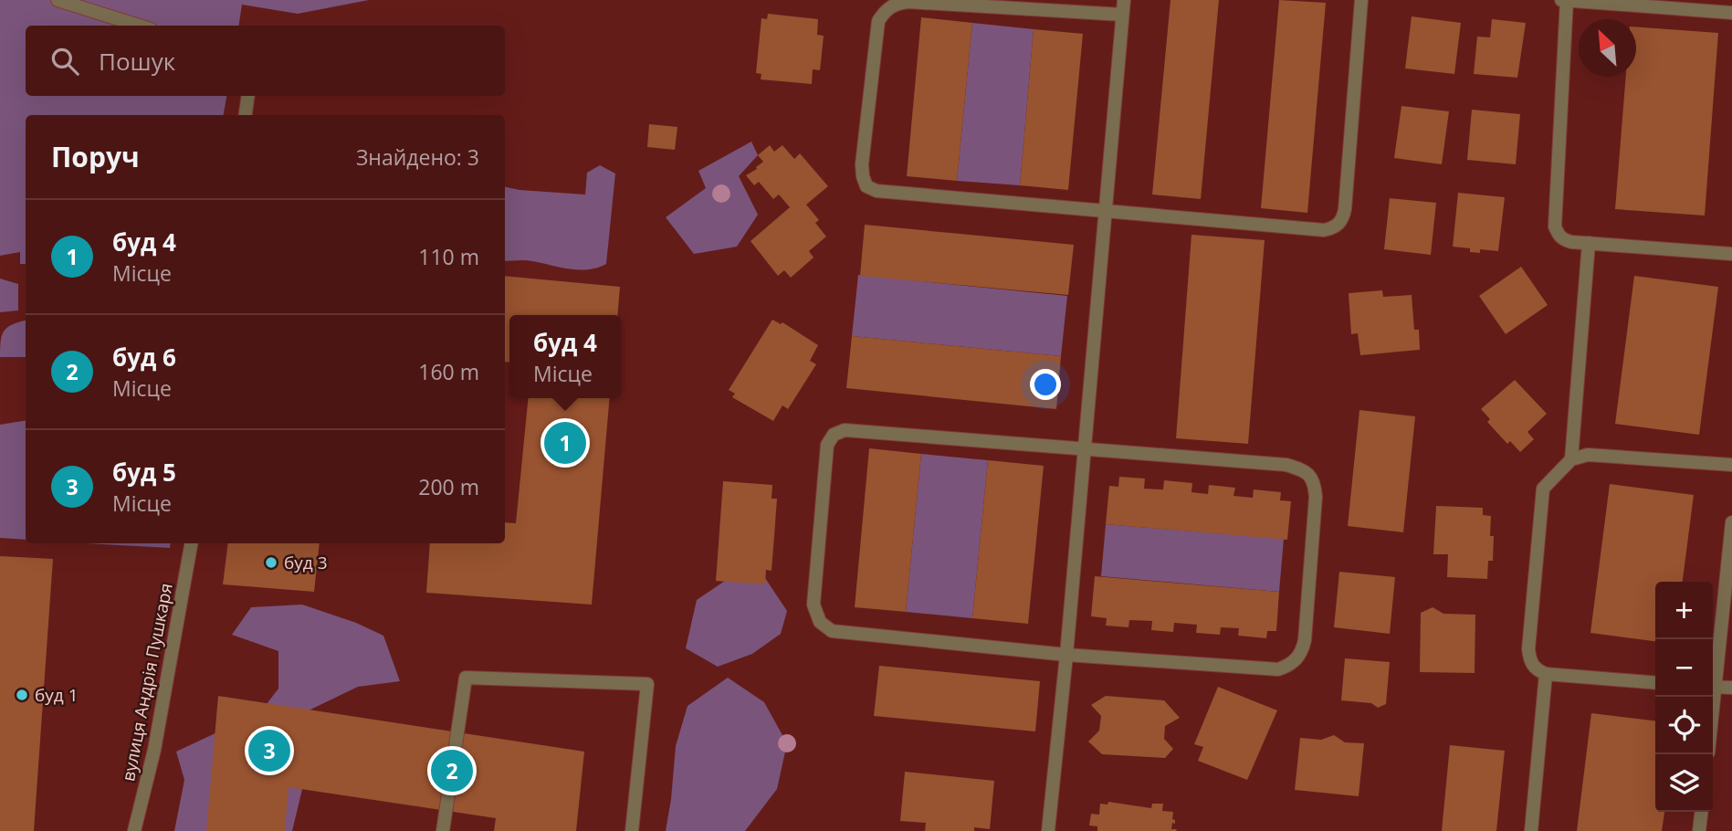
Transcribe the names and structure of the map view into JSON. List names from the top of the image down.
{
  "streets": {
    "street": ["вулиця Андрія Пушкаря"]
  },
  "places": ["буд 3", "буд 1"],
  "north": "top left",
  "page": {
    "search": "Пошук",
    "heading": ["Поруч", "Знайдено: 3"],
    "list": [
      {
        "mark": "1",
        "name": "буд 4",
        "note": "Місце",
        "value": "110 m"
      },
      {
        "mark": "2",
        "name": "буд 6",
        "note": "Місце",
        "value": "160 m"
      },
      {
        "mark": "3",
        "name": "буд 5",
        "note": "Місце",
        "value": "200 m"
      }
    ],
    "popup": ["буд 4", "Місце"],
    "pins": ["1", "3", "2"],
    "map_buttons": ["+", "−"]
  }
}
